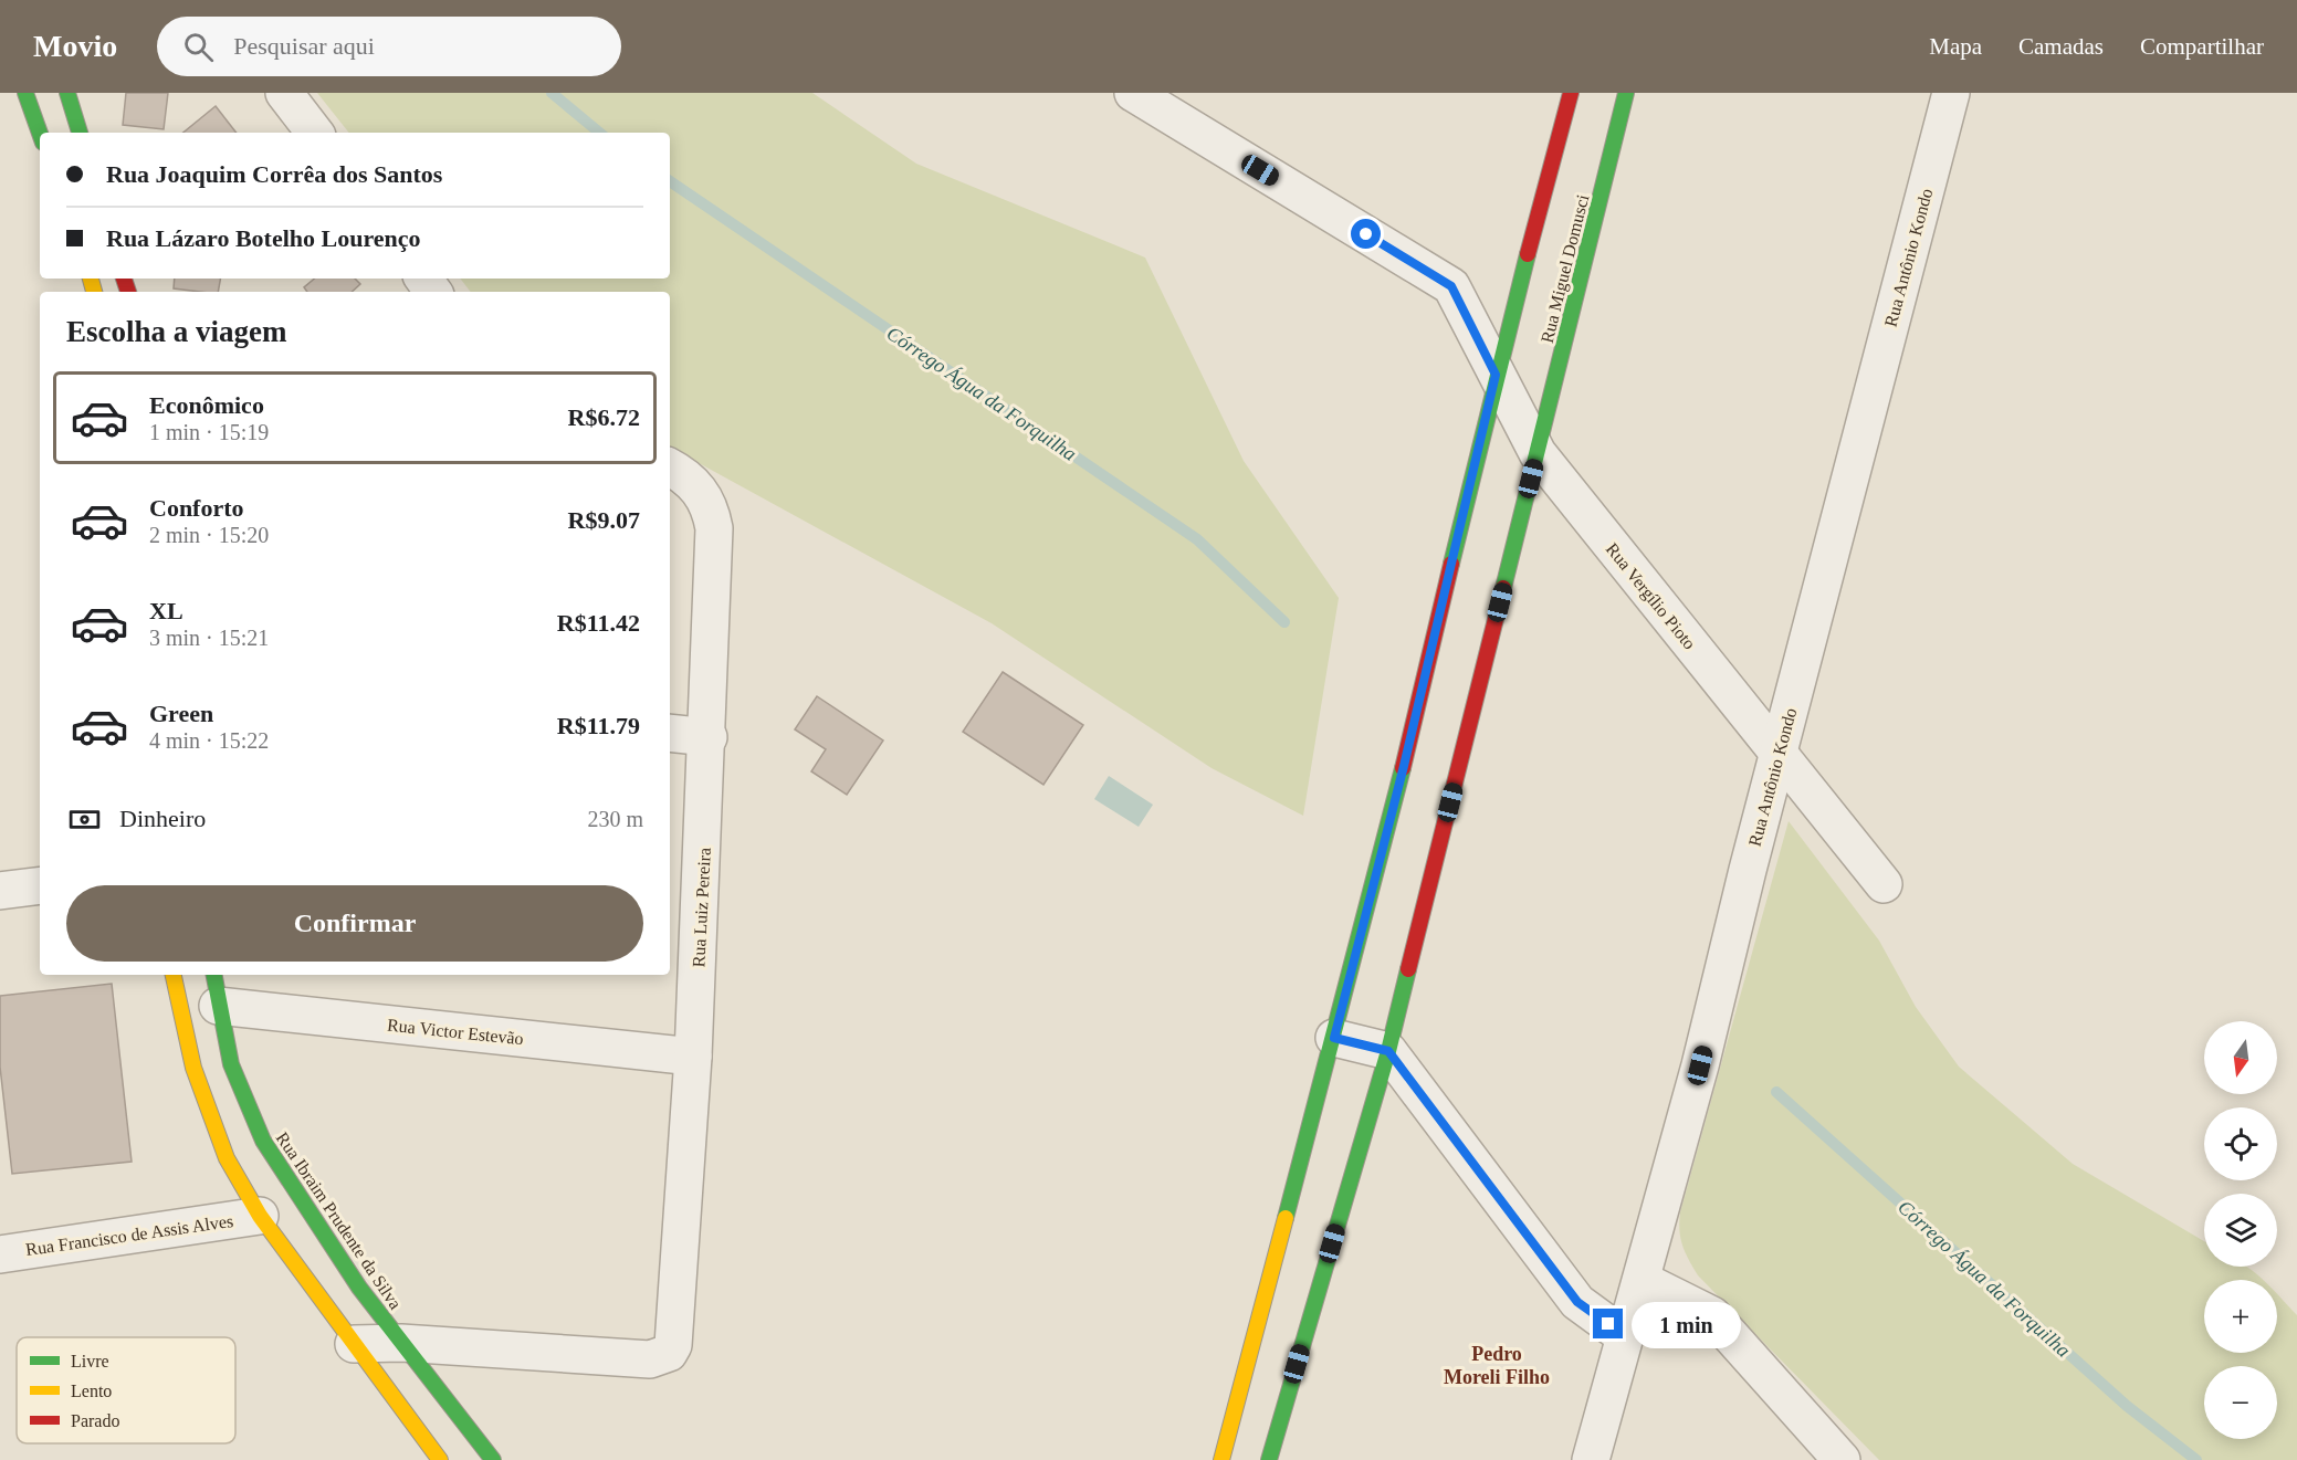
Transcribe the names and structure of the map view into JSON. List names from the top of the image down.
{
  "streets": {
    "street": [
      "Rua Antônio Kondo",
      "Rua Miguel Domusci",
      "Rua Vergílio Pioto",
      "Rua Luiz Pereira",
      "Rua Victor Estevão",
      "Rua Ibraim Prudente da Silva",
      "Rua Francisco de Assis Alves"
    ]
  },
  "crossings": [
    ["Rua Antônio Kondo", "Rua Vergílio Pioto"],
    ["Rua Miguel Domusci", "Rua Vergílio Pioto"],
    ["Rua Luiz Pereira", "Rua Victor Estevão"],
    ["Rua Luiz Pereira", "Rua Ibraim Prudente da Silva"],
    ["Rua Victor Estevão", "Rua Ibraim Prudente da Silva"]
  ],
  "districts": ["Pedro Moreli Filho"],
  "water": ["Córrego Água da Forquilha"],
  "legend": ["Livre", "Lento", "Parado"],
  "north": "bottom",
  "page": {
    "header": "Movio",
    "search": "Pesquisar aqui",
    "nav": ["Mapa", "Camadas", "Compartilhar"],
    "banner": ["Rua Joaquim Corrêa dos Santos", "Rua Lázaro Botelho Lourenço"],
    "heading": "Escolha a viagem",
    "list": [
      {
        "name": "Econômico",
        "note": "1 min · 15:19",
        "value": "R$6.72"
      },
      {
        "name": "Conforto",
        "note": "2 min · 15:20",
        "value": "R$9.07"
      },
      {
        "name": "XL",
        "note": "3 min · 15:21",
        "value": "R$11.42"
      },
      {
        "name": "Green",
        "note": "4 min · 15:22",
        "value": "R$11.79"
      }
    ],
    "pay": ["Dinheiro", "230 m"],
    "buttons": "Confirmar",
    "map_buttons": ["+", "−"],
    "bubble": "1 min"
  }
}
